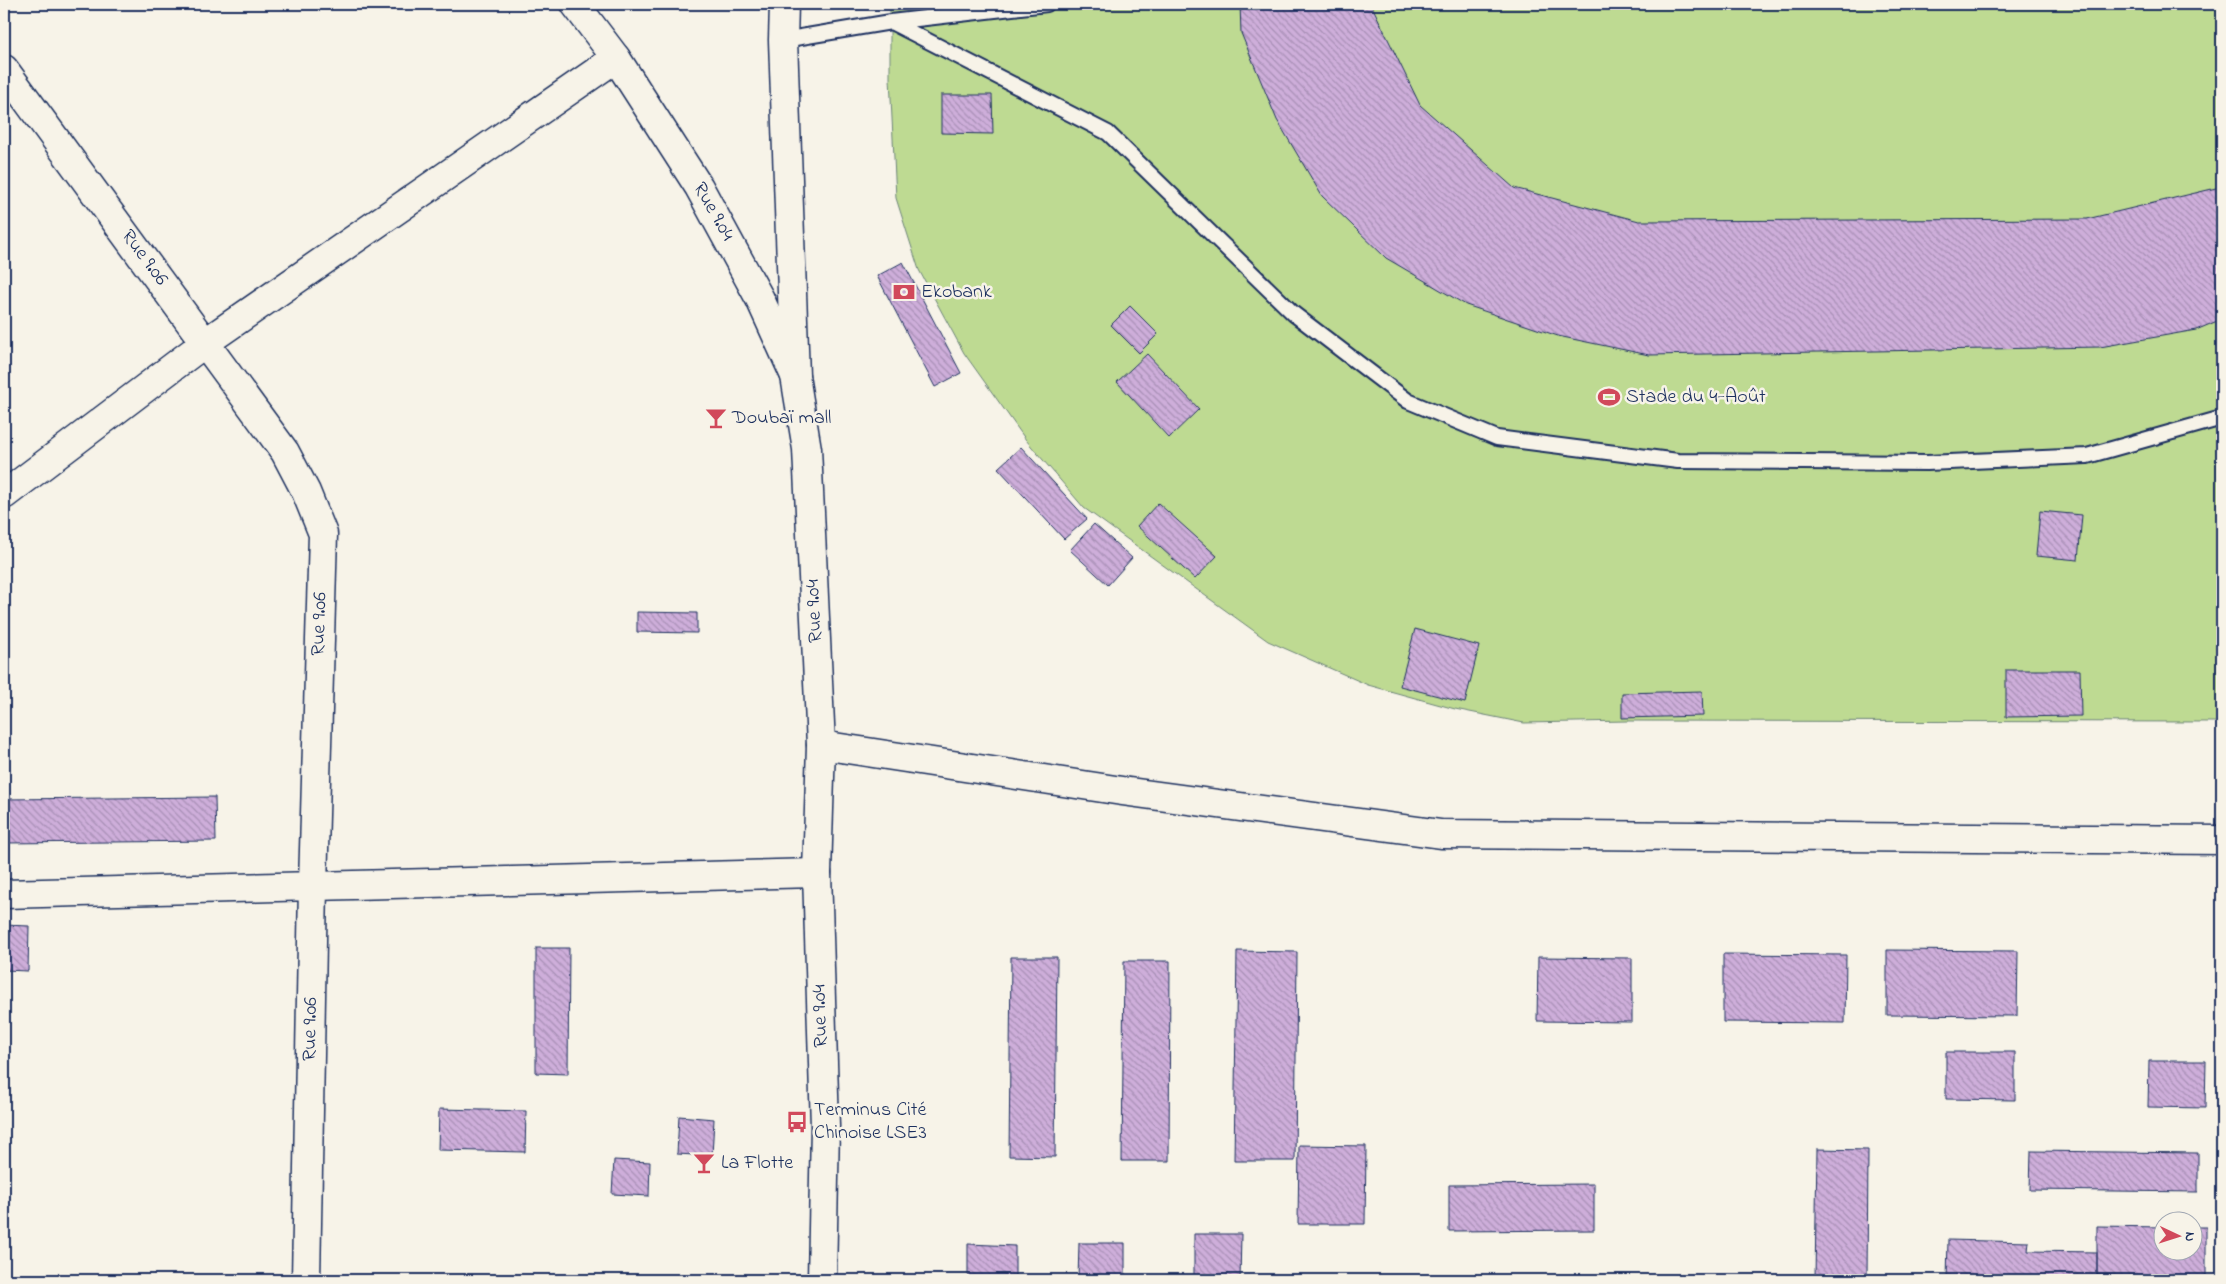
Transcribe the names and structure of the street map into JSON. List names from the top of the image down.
{
  "streets": {
    "street": ["Rue 9.04", "Rue 9.06"]
  },
  "places": {
    "bank": ["Ekobank"],
    "sports": ["Stade du 4-Août"],
    "bar": ["Doubaï mall", "La Flotte"],
    "bus stop": ["Terminus Cité Chinoise LSE3"]
  },
  "north": "right"
}
